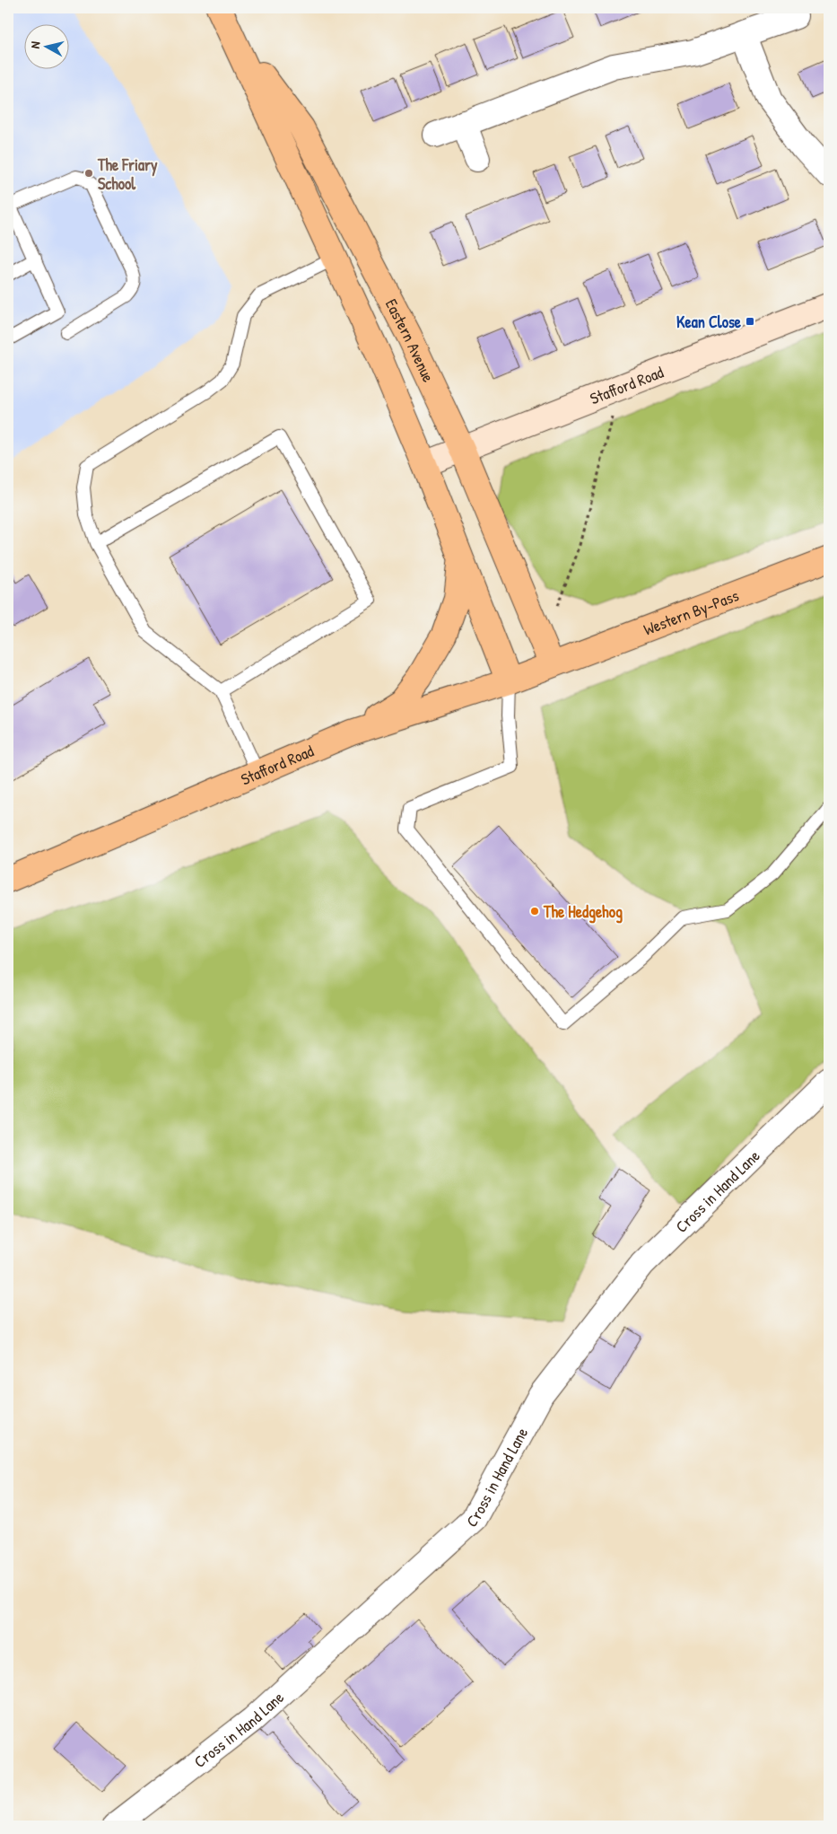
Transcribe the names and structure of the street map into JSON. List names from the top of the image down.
{
  "streets": {
    "highway": ["Eastern Avenue", "Stafford Road", "Western By-Pass"],
    "street": ["Cross in Hand Lane"]
  },
  "crossings": [
    ["Eastern Avenue", "Stafford Road"],
    ["Eastern Avenue", "Western By-Pass"],
    ["Stafford Road", "Western By-Pass"]
  ],
  "places": {
    "other": ["The Friary School", "The Hedgehog"],
    "transit": ["Kean Close"]
  },
  "north": "left"
}
